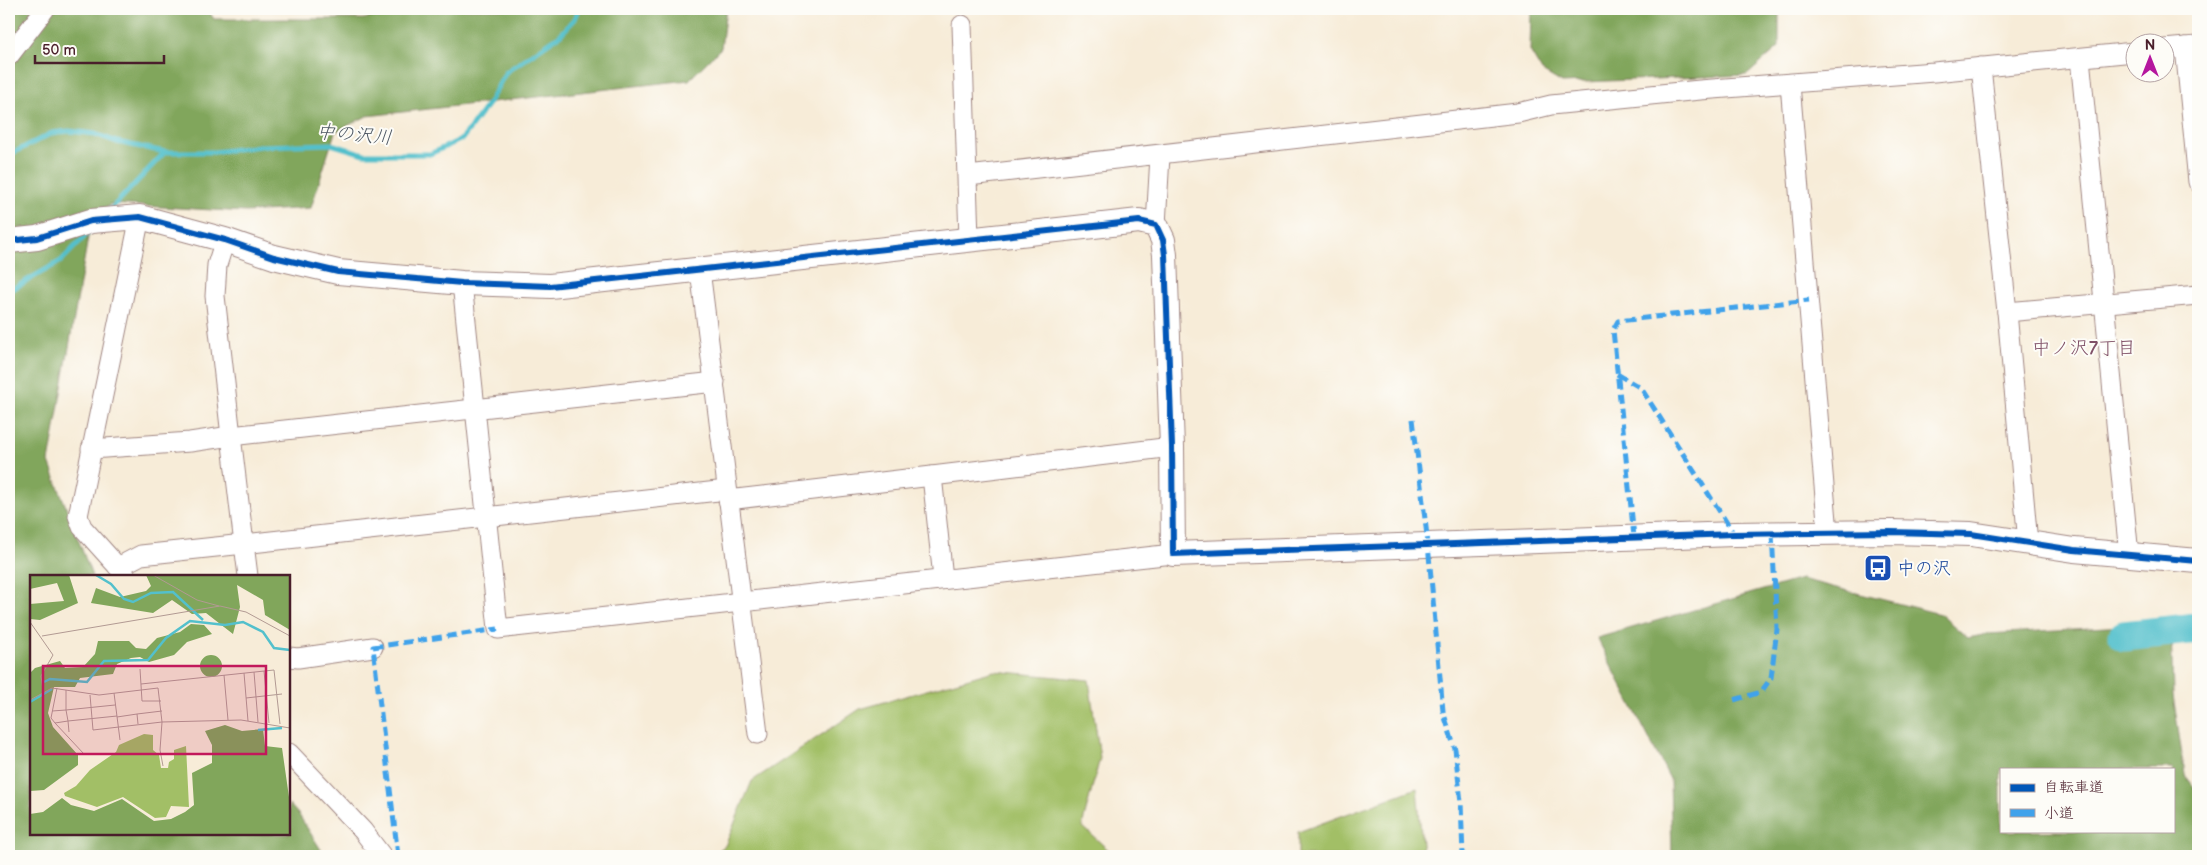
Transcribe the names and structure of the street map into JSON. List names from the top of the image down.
{
  "districts": ["中ノ沢7丁目"],
  "water": ["中の沢川"],
  "places": {
    "bus stop": ["中の沢"]
  },
  "legend": ["自転車道", "小道"],
  "scale_bar": "50 m",
  "north": "top"
}
